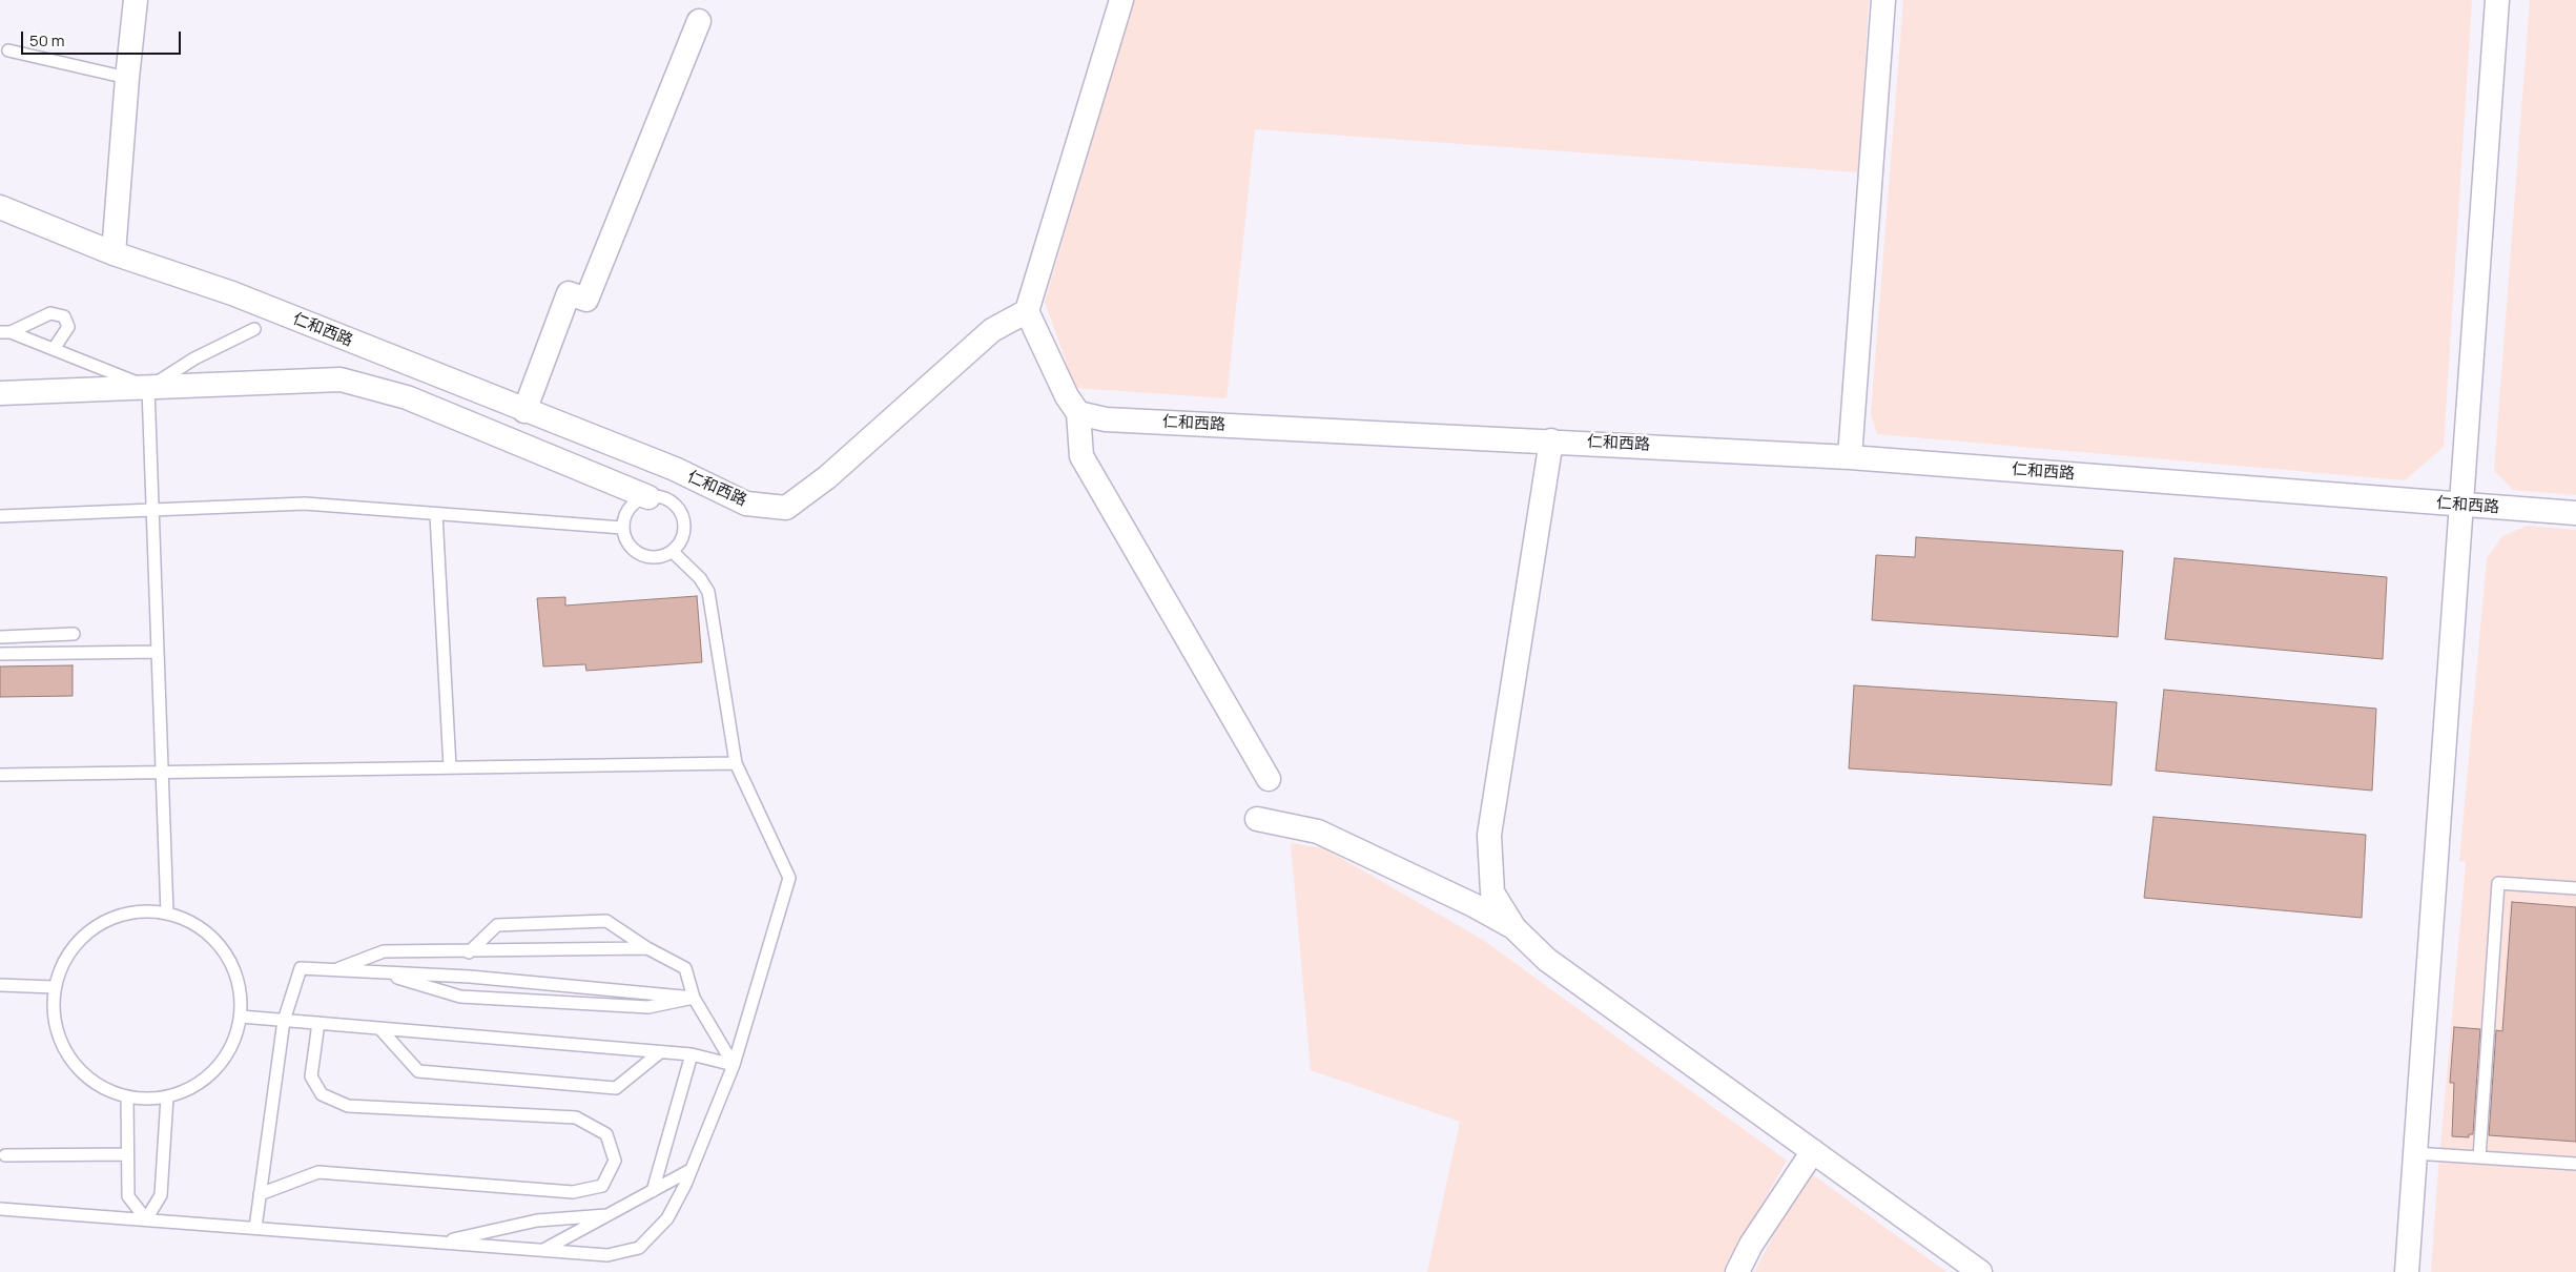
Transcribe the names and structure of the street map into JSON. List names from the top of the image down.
{
  "streets": {
    "street": ["仁和西路"]
  },
  "scale_bar": "50 m"
}
